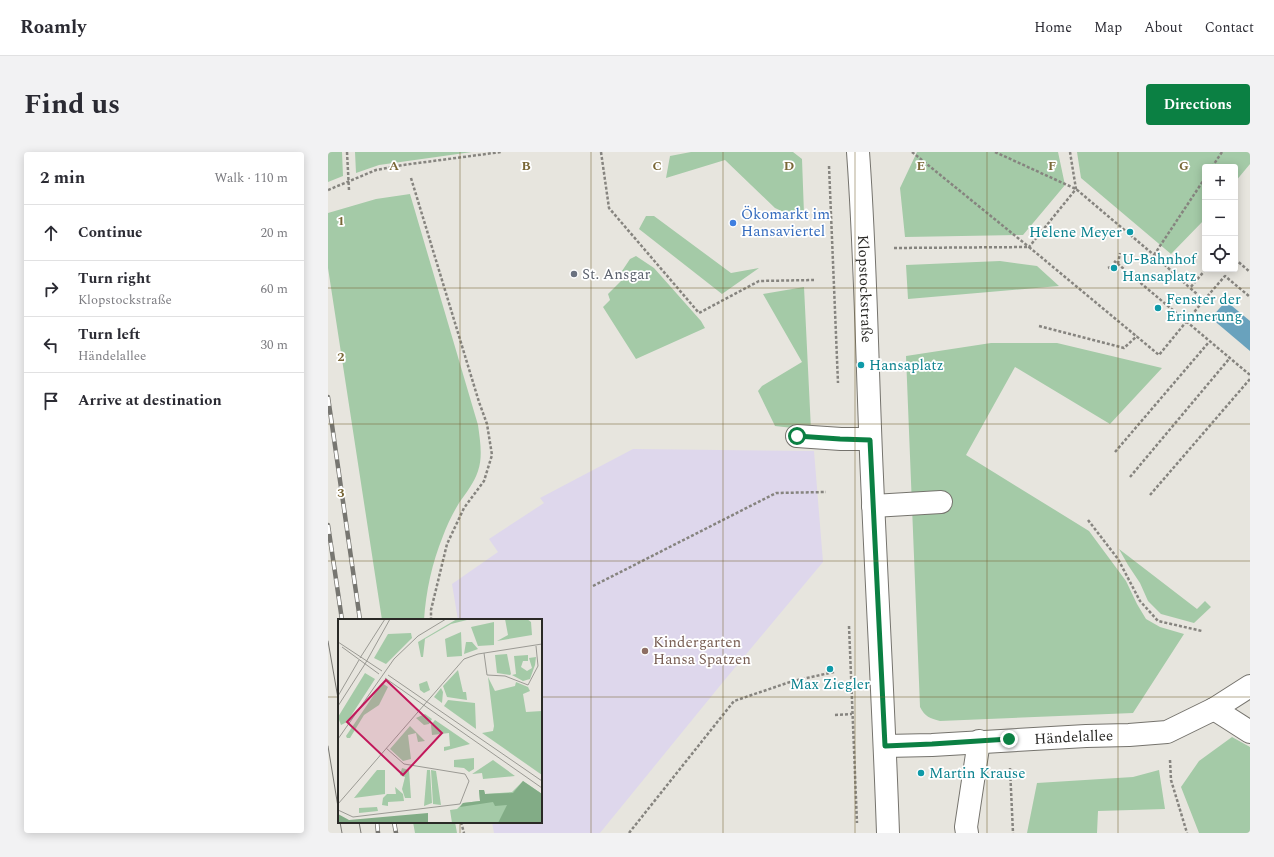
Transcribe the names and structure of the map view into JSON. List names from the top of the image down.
{
  "streets": {
    "street": ["Klopstockstraße", "Händelallee"]
  },
  "crossings": [
    ["Klopstockstraße", "Händelallee"]
  ],
  "places": [
    "Ökomarkt im Hansaviertel",
    "Helene Meyer",
    "U-Bahnhof Hansaplatz",
    "St. Ansgar",
    "Fenster der Erinnerung",
    "Hansaplatz",
    "Kindergarten Hansa Spatzen",
    "Max Ziegler",
    "Martin Krause"
  ],
  "page": {
    "header": "Roamly",
    "nav": [
      "Home",
      "Map",
      "About",
      "Contact"
    ],
    "title": "Find us",
    "buttons": "Directions",
    "heading": ["2 min", "Walk · 110 m"],
    "map_buttons": ["+", "−"],
    "list": [
      ["Continue", "20 m"],
      ["Turn right", "Klopstockstraße", "60 m"],
      ["Turn left", "Händelallee", "30 m"],
      "Arrive at destination"
    ]
  },
  "grid": {
    "columns": [
      "A",
      "B",
      "C",
      "D",
      "E",
      "F",
      "G"
    ],
    "rows": ["1", "2", "3"]
  }
}
